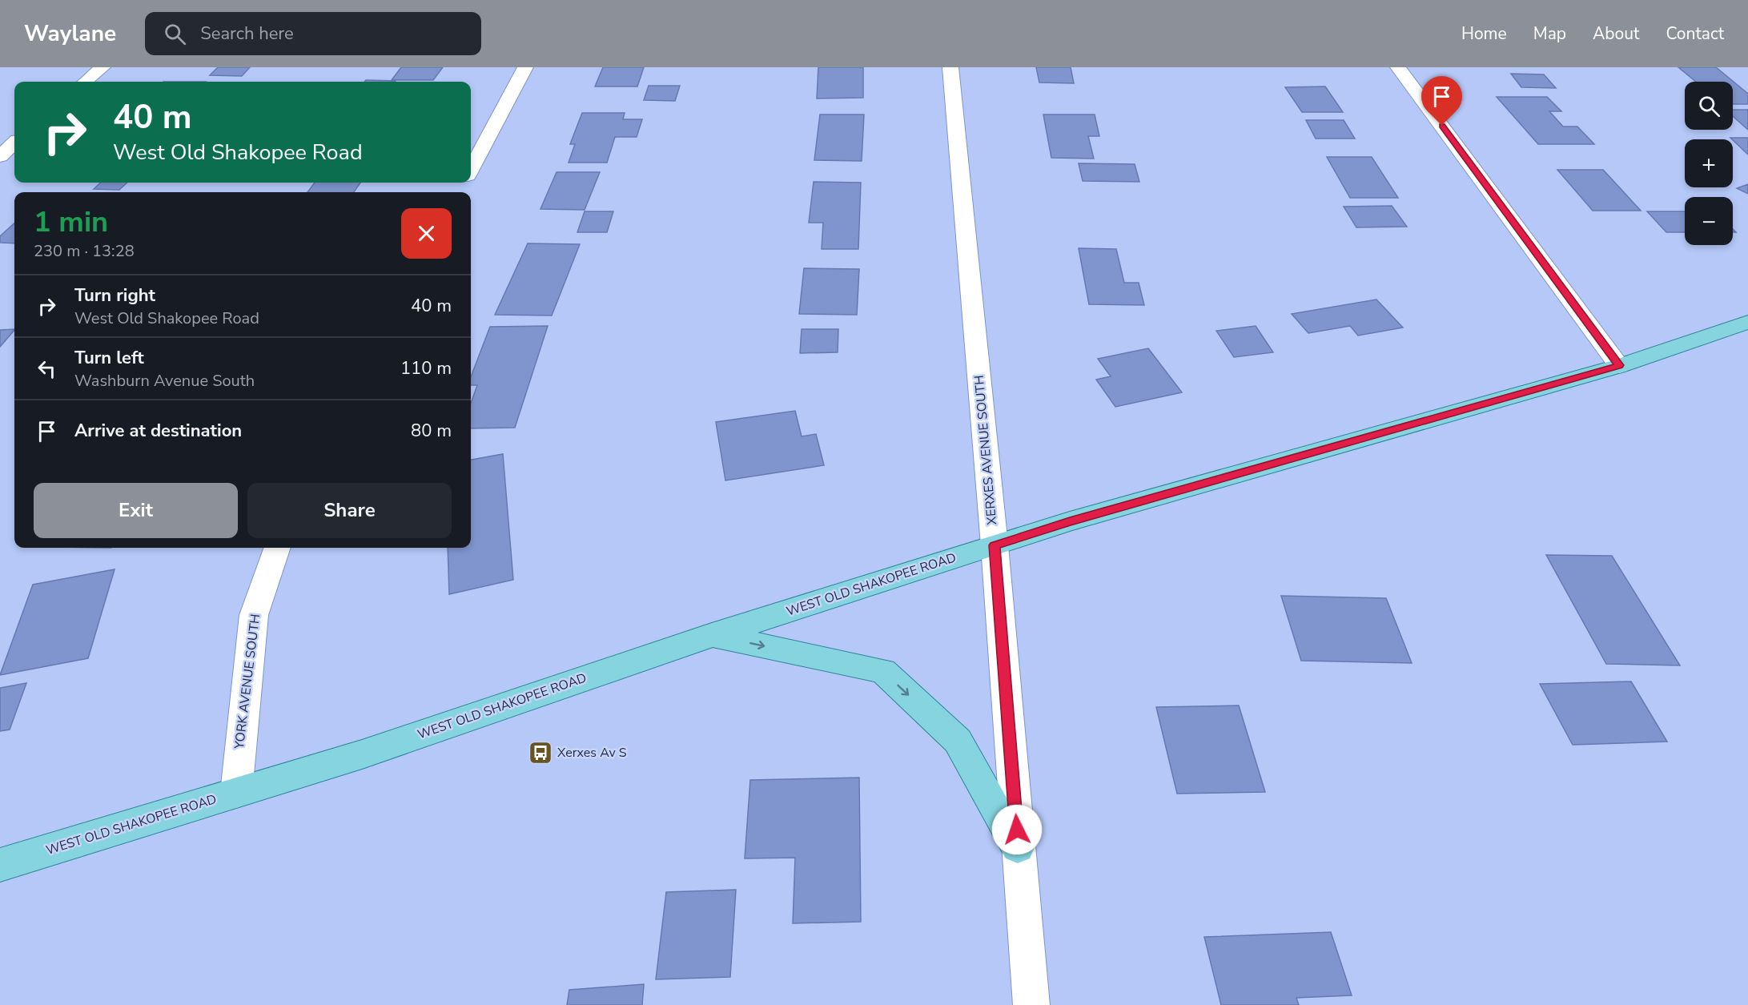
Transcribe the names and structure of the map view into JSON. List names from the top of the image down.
{
  "streets": {
    "main road": ["WEST OLD SHAKOPEE ROAD"],
    "street": ["XERXES AVENUE SOUTH", "YORK AVENUE SOUTH"]
  },
  "crossings": [
    ["XERXES AVENUE SOUTH", "WEST OLD SHAKOPEE ROAD"],
    ["WEST OLD SHAKOPEE ROAD", "YORK AVENUE SOUTH"]
  ],
  "places": {
    "bus stop": ["Xerxes Av S"]
  },
  "page": {
    "header": "Waylane",
    "search": "Search here",
    "nav": [
      "Home",
      "Map",
      "About",
      "Contact"
    ],
    "map_buttons": ["+", "−"],
    "turn": ["40 m", "West Old Shakopee Road"],
    "heading": ["1 min", "230 m · 13:28"],
    "list": [
      {
        "name": "Turn right",
        "note": "West Old Shakopee Road",
        "value": "40 m"
      },
      {
        "name": "Turn left",
        "note": "Washburn Avenue South",
        "value": "110 m"
      },
      {
        "name": "Arrive at destination",
        "value": "80 m"
      }
    ],
    "buttons": ["Exit", "Share"]
  }
}
